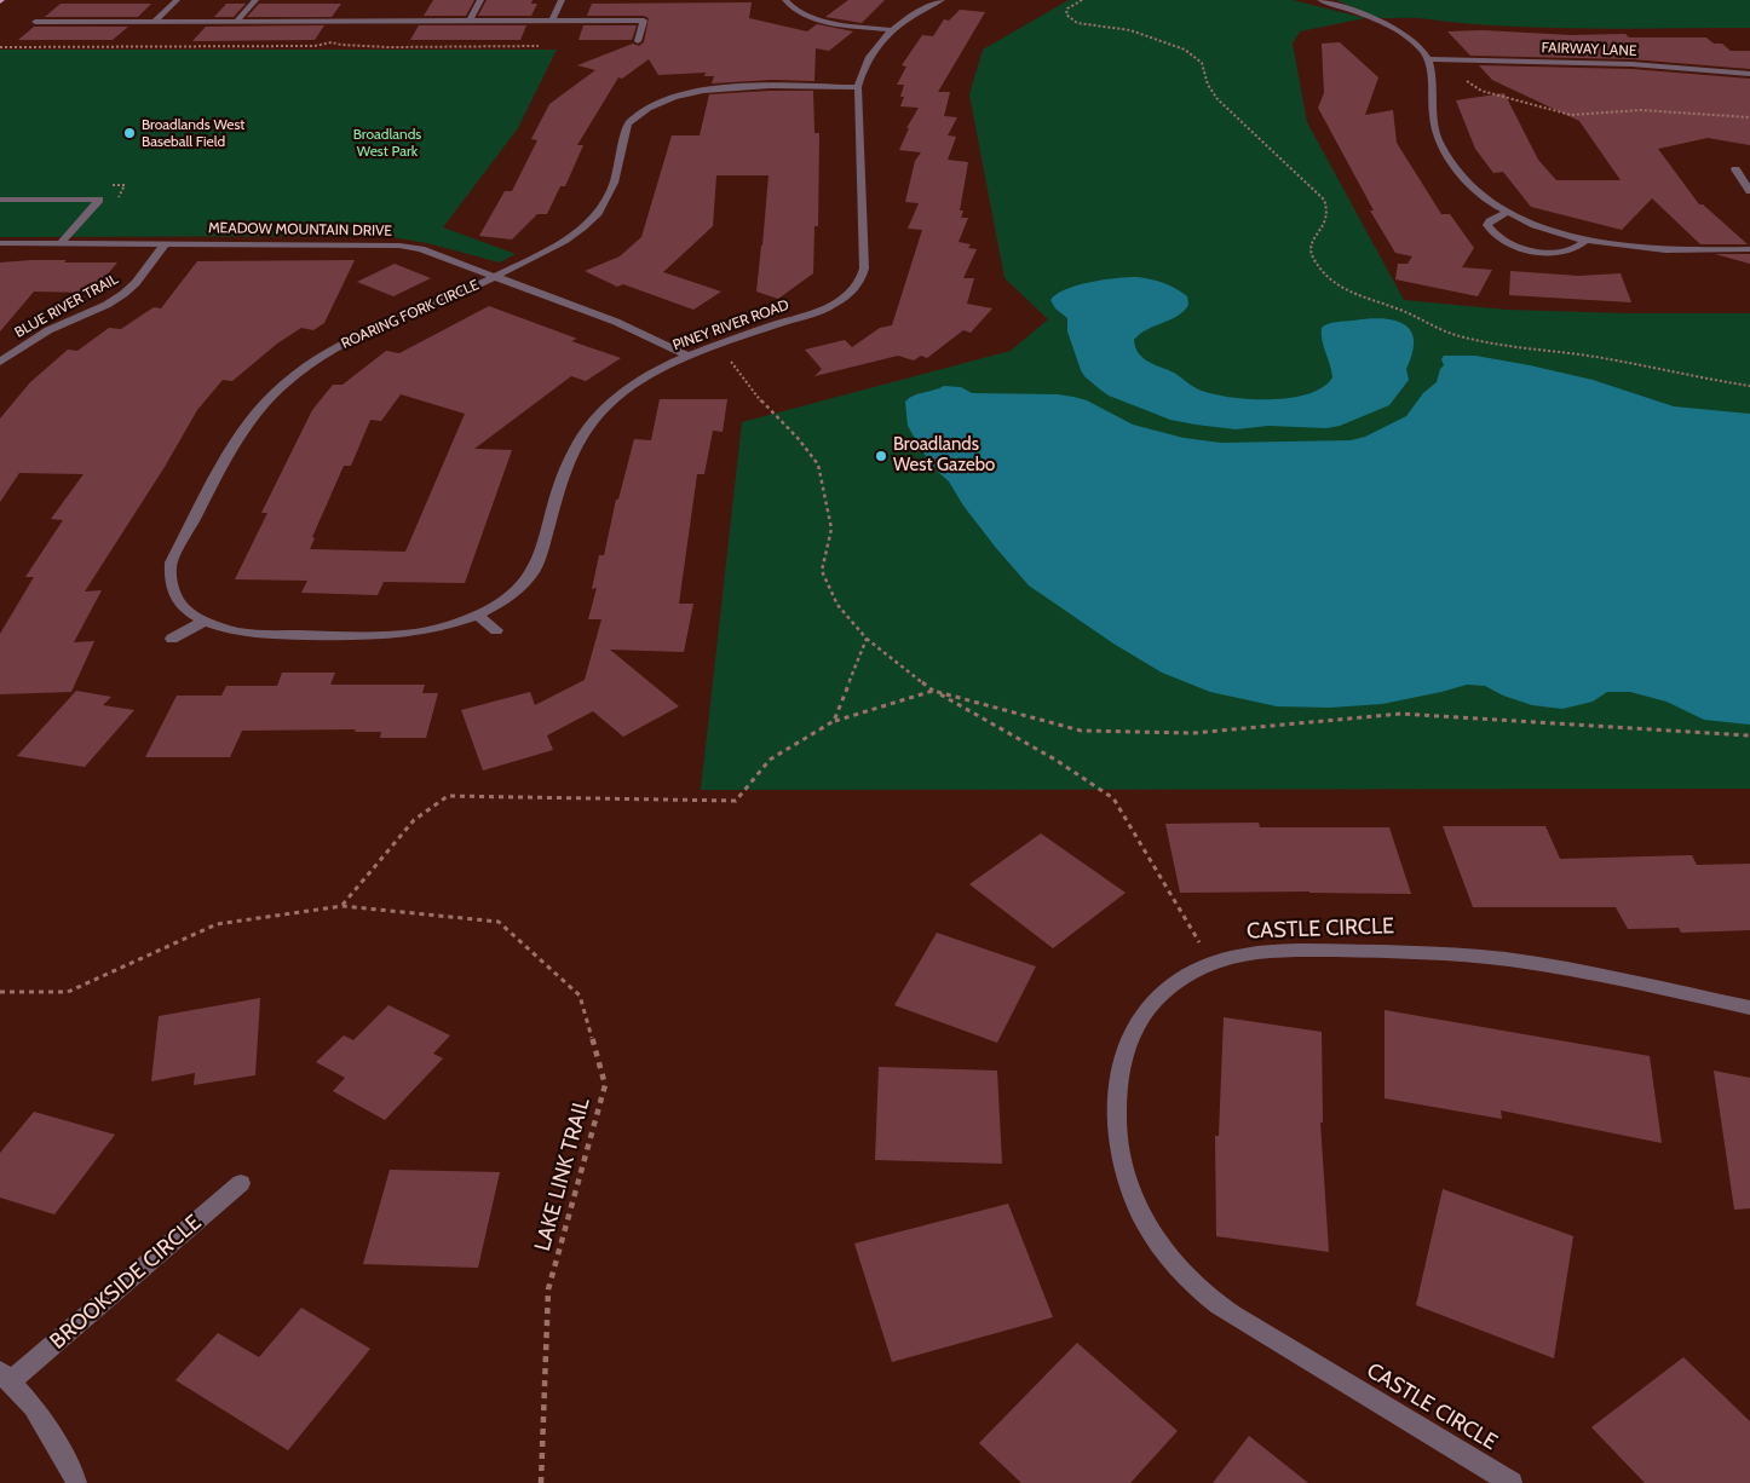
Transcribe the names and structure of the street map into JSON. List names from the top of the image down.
{
  "streets": {
    "street": [
      "FAIRWAY LANE",
      "MEADOW MOUNTAIN DRIVE",
      "BLUE RIVER TRAIL",
      "ROARING FORK CIRCLE",
      "PINEY RIVER ROAD",
      "CASTLE CIRCLE",
      "BROOKSIDE CIRCLE"
    ],
    "path": ["LAKE LINK TRAIL"]
  },
  "crossings": [
    ["MEADOW MOUNTAIN DRIVE", "BLUE RIVER TRAIL"],
    ["MEADOW MOUNTAIN DRIVE", "ROARING FORK CIRCLE"],
    ["MEADOW MOUNTAIN DRIVE", "PINEY RIVER ROAD"],
    ["ROARING FORK CIRCLE", "PINEY RIVER ROAD"]
  ],
  "parks": ["Broadlands West Park"],
  "places": ["Broadlands West Baseball Field", "Broadlands West Gazebo"]
}
